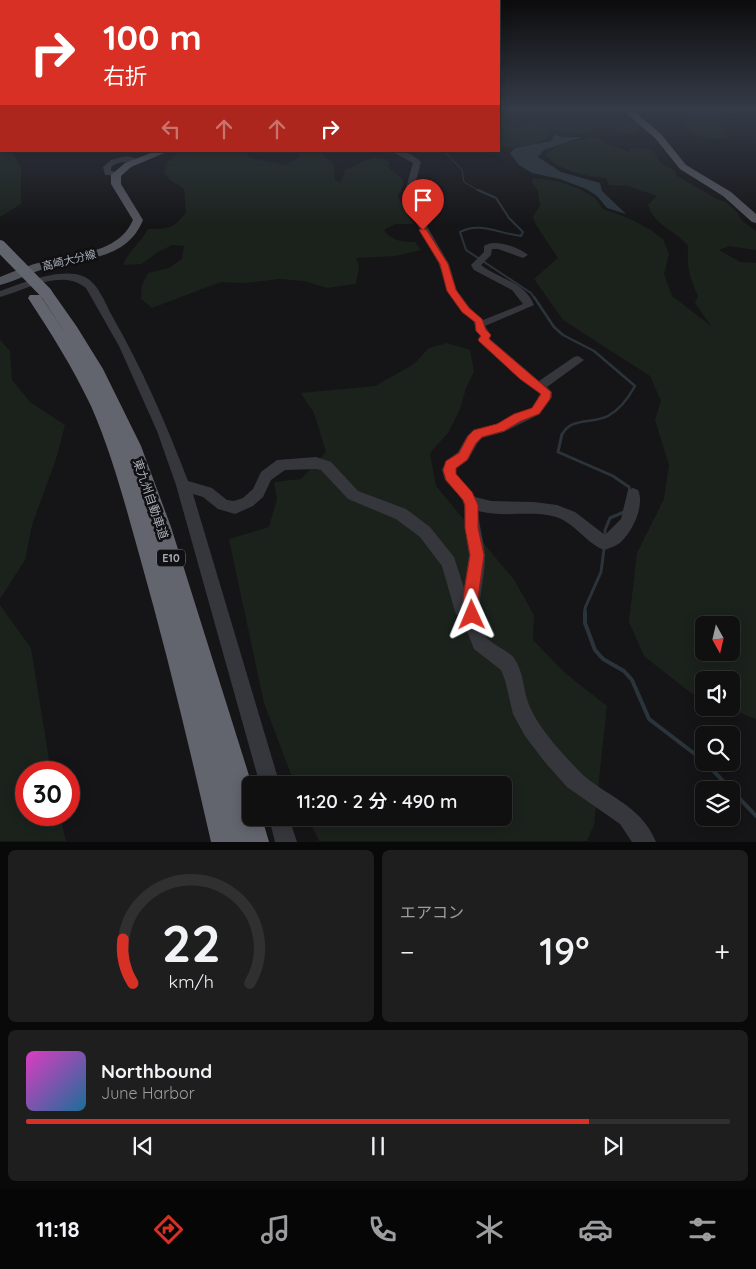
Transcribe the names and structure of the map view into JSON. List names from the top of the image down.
{
  "streets": {
    "highway": ["東九州自動車道", "E10"],
    "main road": ["高崎大分線"]
  },
  "north": "bottom",
  "page": {
    "turn": ["100 m", "右折"],
    "limit": "30",
    "trip": "11:20 · 2 分 · 490 m",
    "tile": "エアコン",
    "heat": ["−", "19°", "+"],
    "song": ["Northbound", "June Harbor"],
    "tabs": "11:18",
    "gauge": ["22", "km/h"]
  }
}
